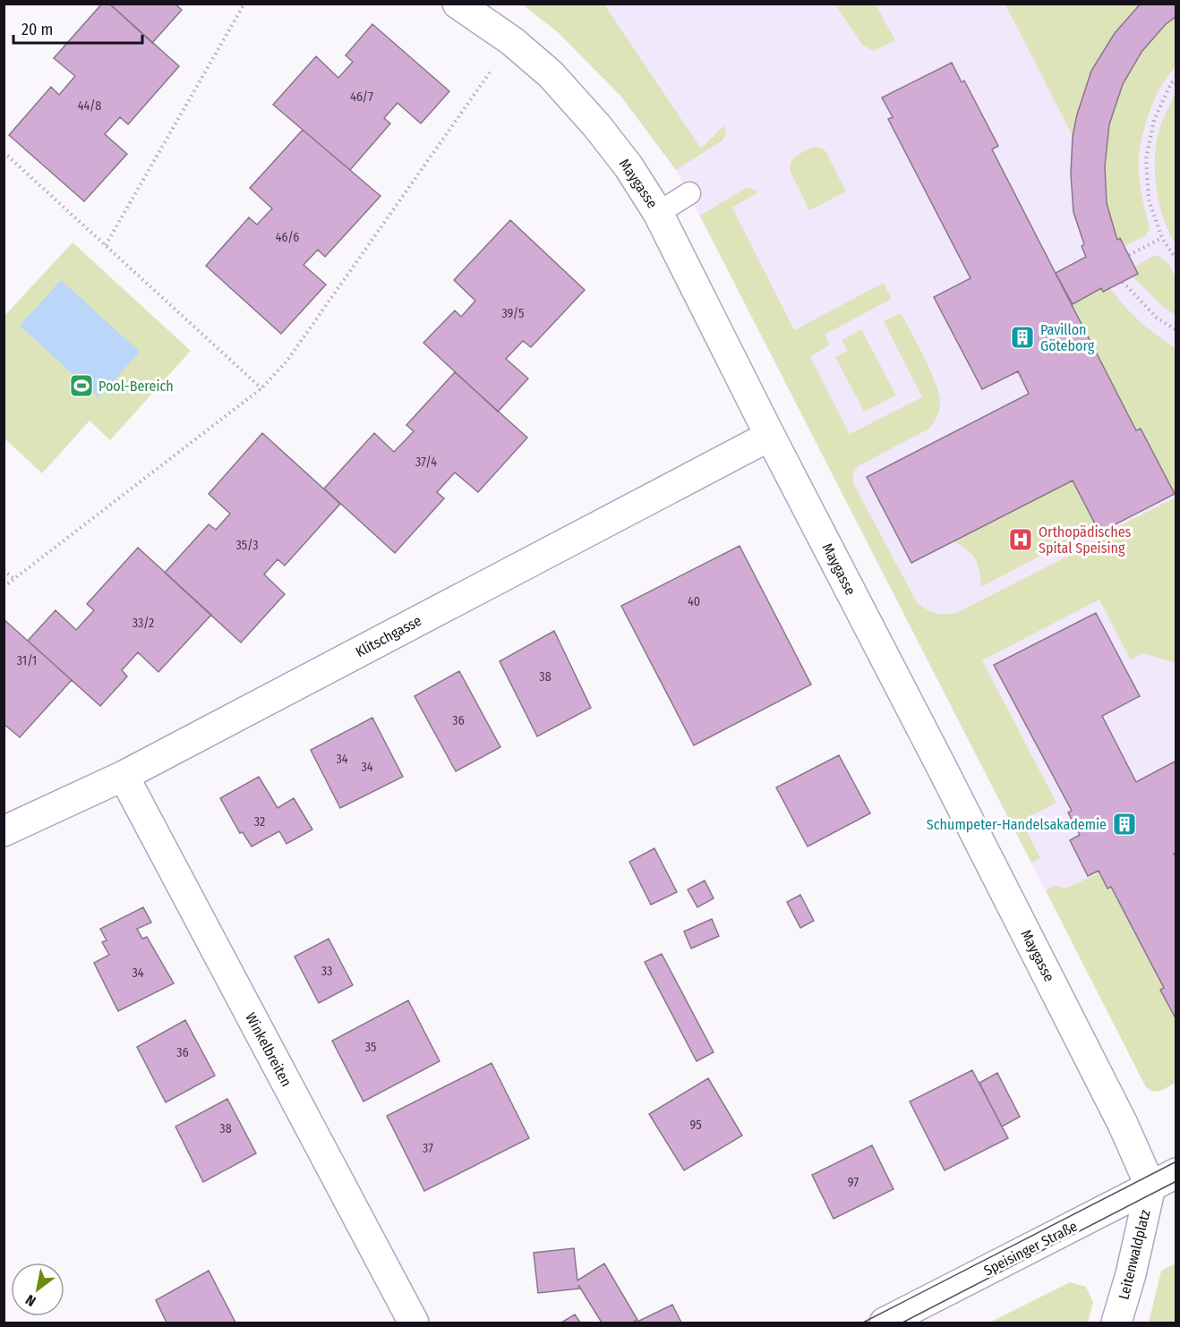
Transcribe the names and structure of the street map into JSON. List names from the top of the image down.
{
  "streets": {
    "street": [
      "Maygasse",
      "Klitschgasse",
      "Winkelbreiten",
      "Speisinger Straße",
      "Leitenwaldplatz"
    ]
  },
  "crossings": [
    ["Maygasse", "Klitschgasse"],
    ["Maygasse", "Speisinger Straße"],
    ["Maygasse", "Leitenwaldplatz"],
    ["Klitschgasse", "Winkelbreiten"],
    ["Speisinger Straße", "Leitenwaldplatz"]
  ],
  "places": {
    "building": ["Pavillon Göteborg", "Schumpeter-Handelsakademie"],
    "sports": ["Pool-Bereich"],
    "hospital": ["Orthopädisches Spital Speising"]
  },
  "house_numbers": [
    "46/7",
    "44/8",
    "46/6",
    "39/5",
    "37/4",
    "35/3",
    "40",
    "33/2",
    "31/1",
    "38",
    "36",
    "34",
    "34",
    "32",
    "33",
    "34",
    "35",
    "36",
    "95",
    "38",
    "37",
    "97"
  ],
  "scale_bar": "20 m",
  "north": "bottom left"
}
